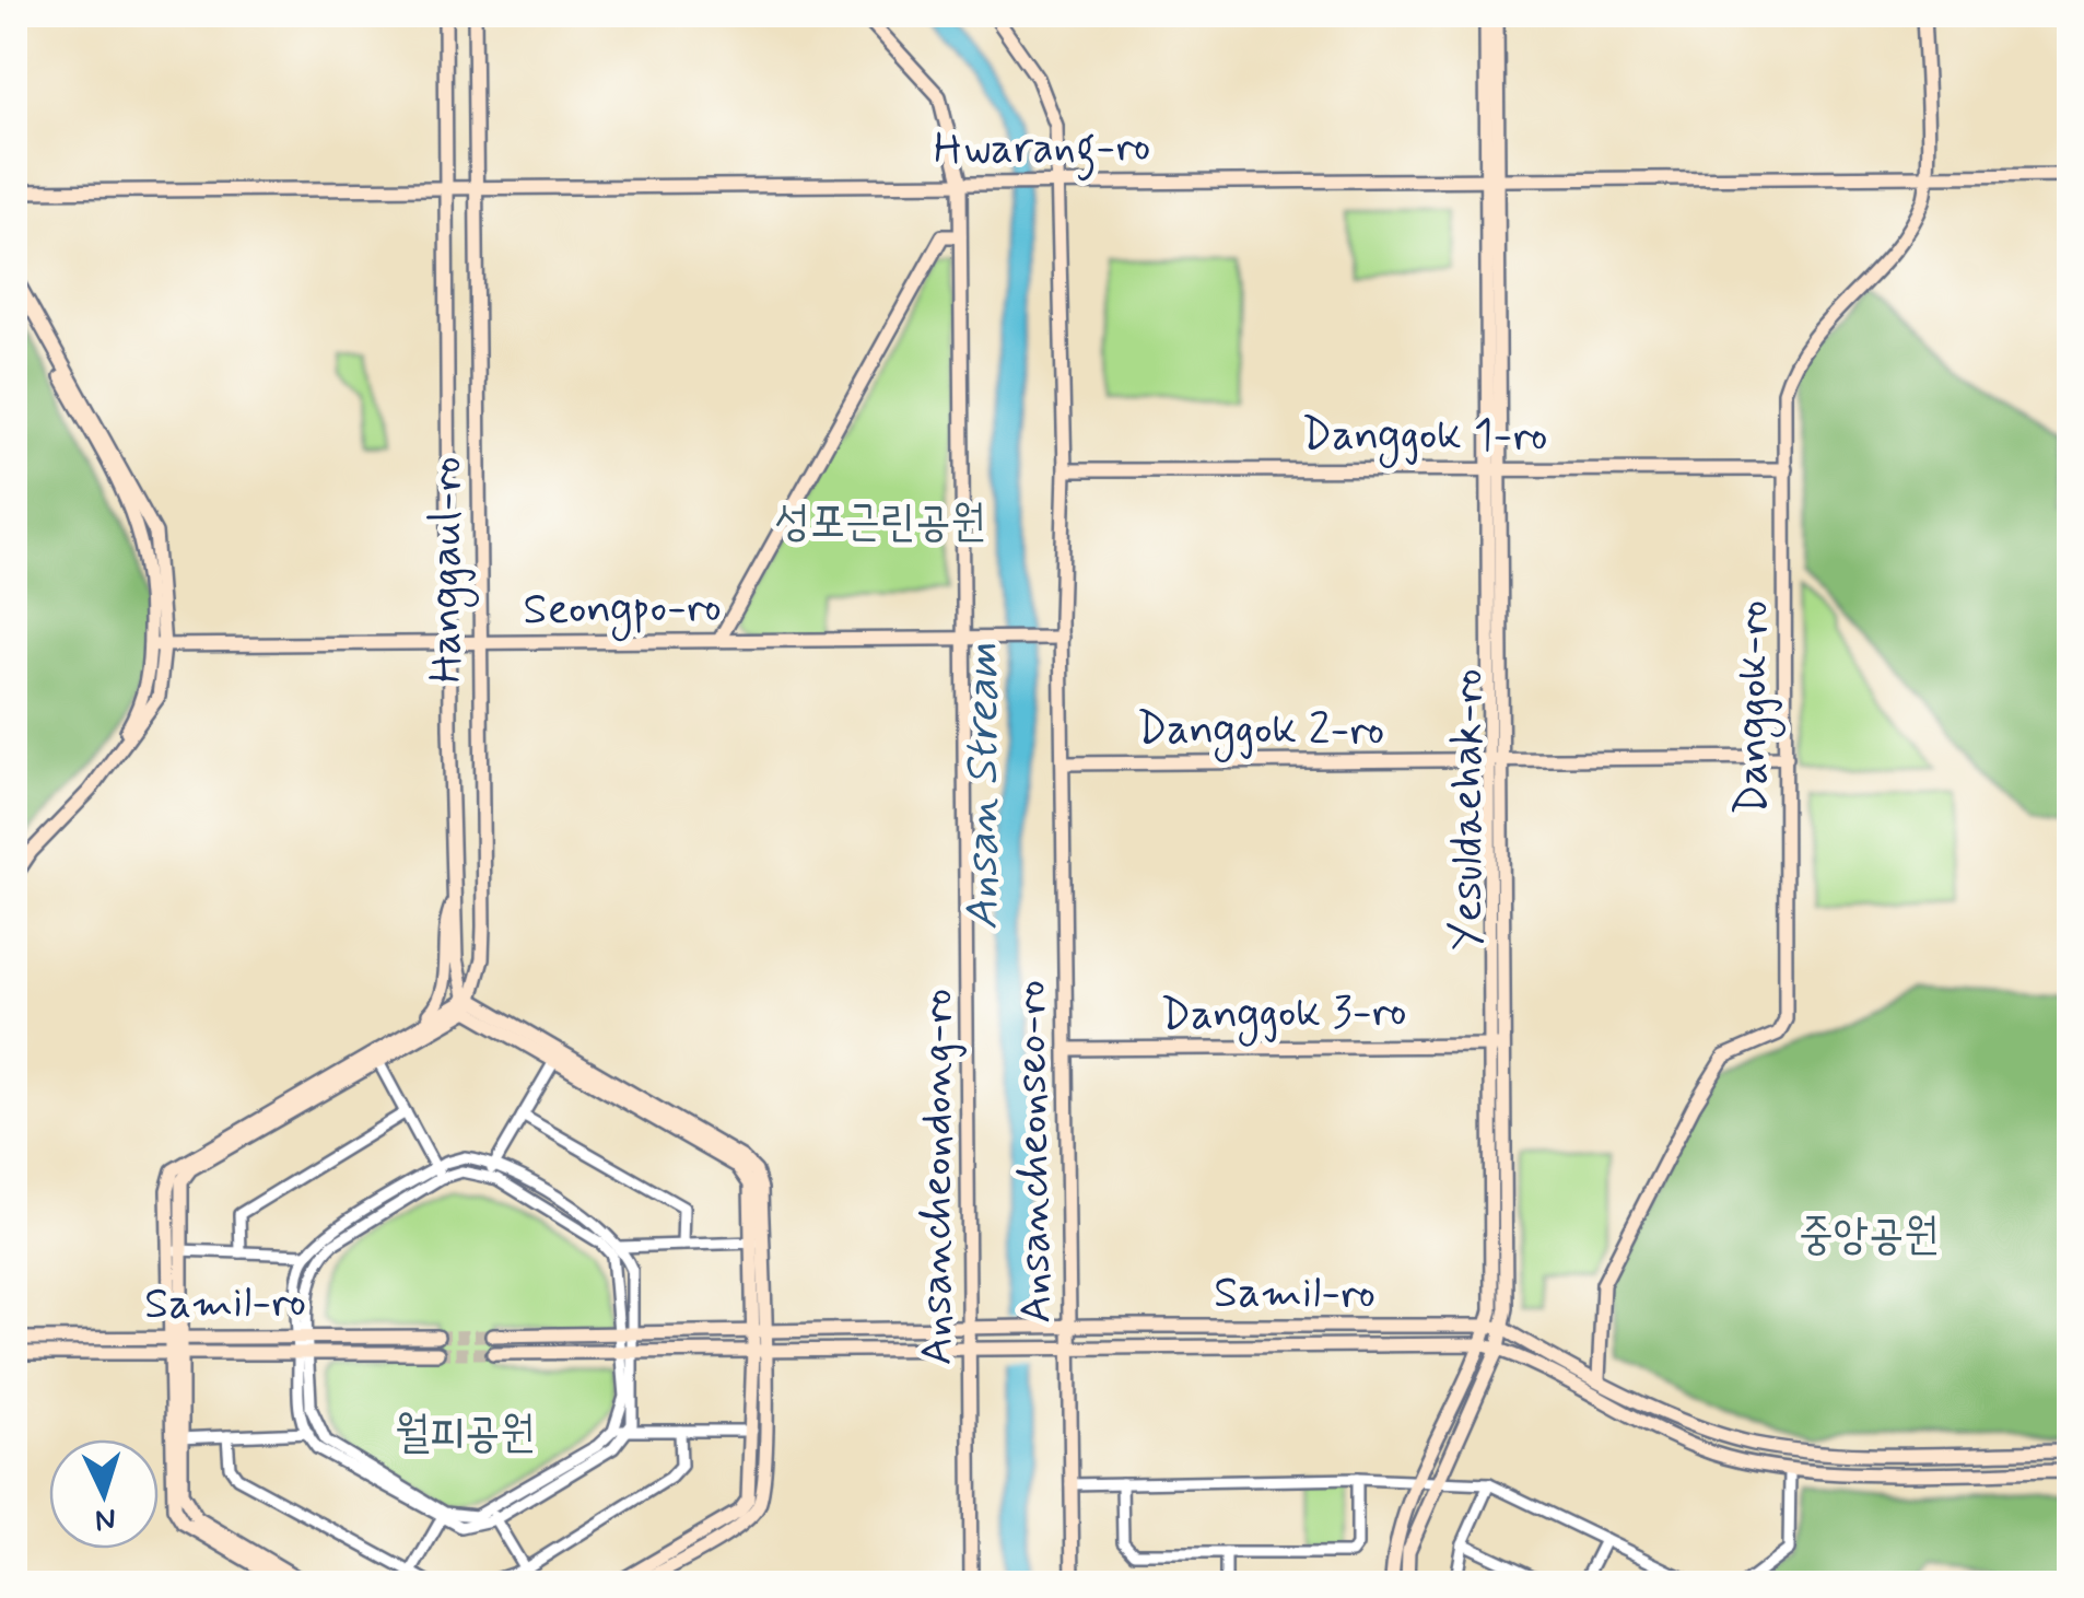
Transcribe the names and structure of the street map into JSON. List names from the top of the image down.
{
  "streets": {
    "street": [
      "Hwarang-ro",
      "Danggok 1-ro",
      "Hanggaul-ro",
      "Seongpo-ro",
      "Danggok-ro",
      "Danggok 2-ro",
      "Yesuldaehak-ro",
      "Danggok 3-ro",
      "Ansancheonseo-ro",
      "Ansancheondong-ro",
      "Samil-ro"
    ]
  },
  "crossings": [
    ["Hwarang-ro", "Hanggaul-ro"],
    ["Hwarang-ro", "Danggok-ro"],
    ["Hwarang-ro", "Yesuldaehak-ro"],
    ["Hwarang-ro", "Ansancheonseo-ro"],
    ["Hwarang-ro", "Ansancheondong-ro"],
    ["Danggok 1-ro", "Danggok-ro"],
    ["Danggok 1-ro", "Yesuldaehak-ro"],
    ["Danggok 1-ro", "Ansancheonseo-ro"],
    ["Hanggaul-ro", "Seongpo-ro"],
    ["Seongpo-ro", "Ansancheonseo-ro"],
    ["Seongpo-ro", "Ansancheondong-ro"],
    ["Danggok-ro", "Danggok 2-ro"],
    ["Danggok-ro", "Samil-ro"],
    ["Danggok 2-ro", "Yesuldaehak-ro"],
    ["Danggok 2-ro", "Ansancheonseo-ro"],
    ["Yesuldaehak-ro", "Danggok 3-ro"],
    ["Yesuldaehak-ro", "Samil-ro"],
    ["Danggok 3-ro", "Ansancheonseo-ro"],
    ["Ansancheonseo-ro", "Samil-ro"],
    ["Ansancheondong-ro", "Samil-ro"]
  ],
  "water": ["Ansan Stream"],
  "parks": ["성포근린공원", "중앙공원", "월피공원"],
  "north": "bottom"
}
